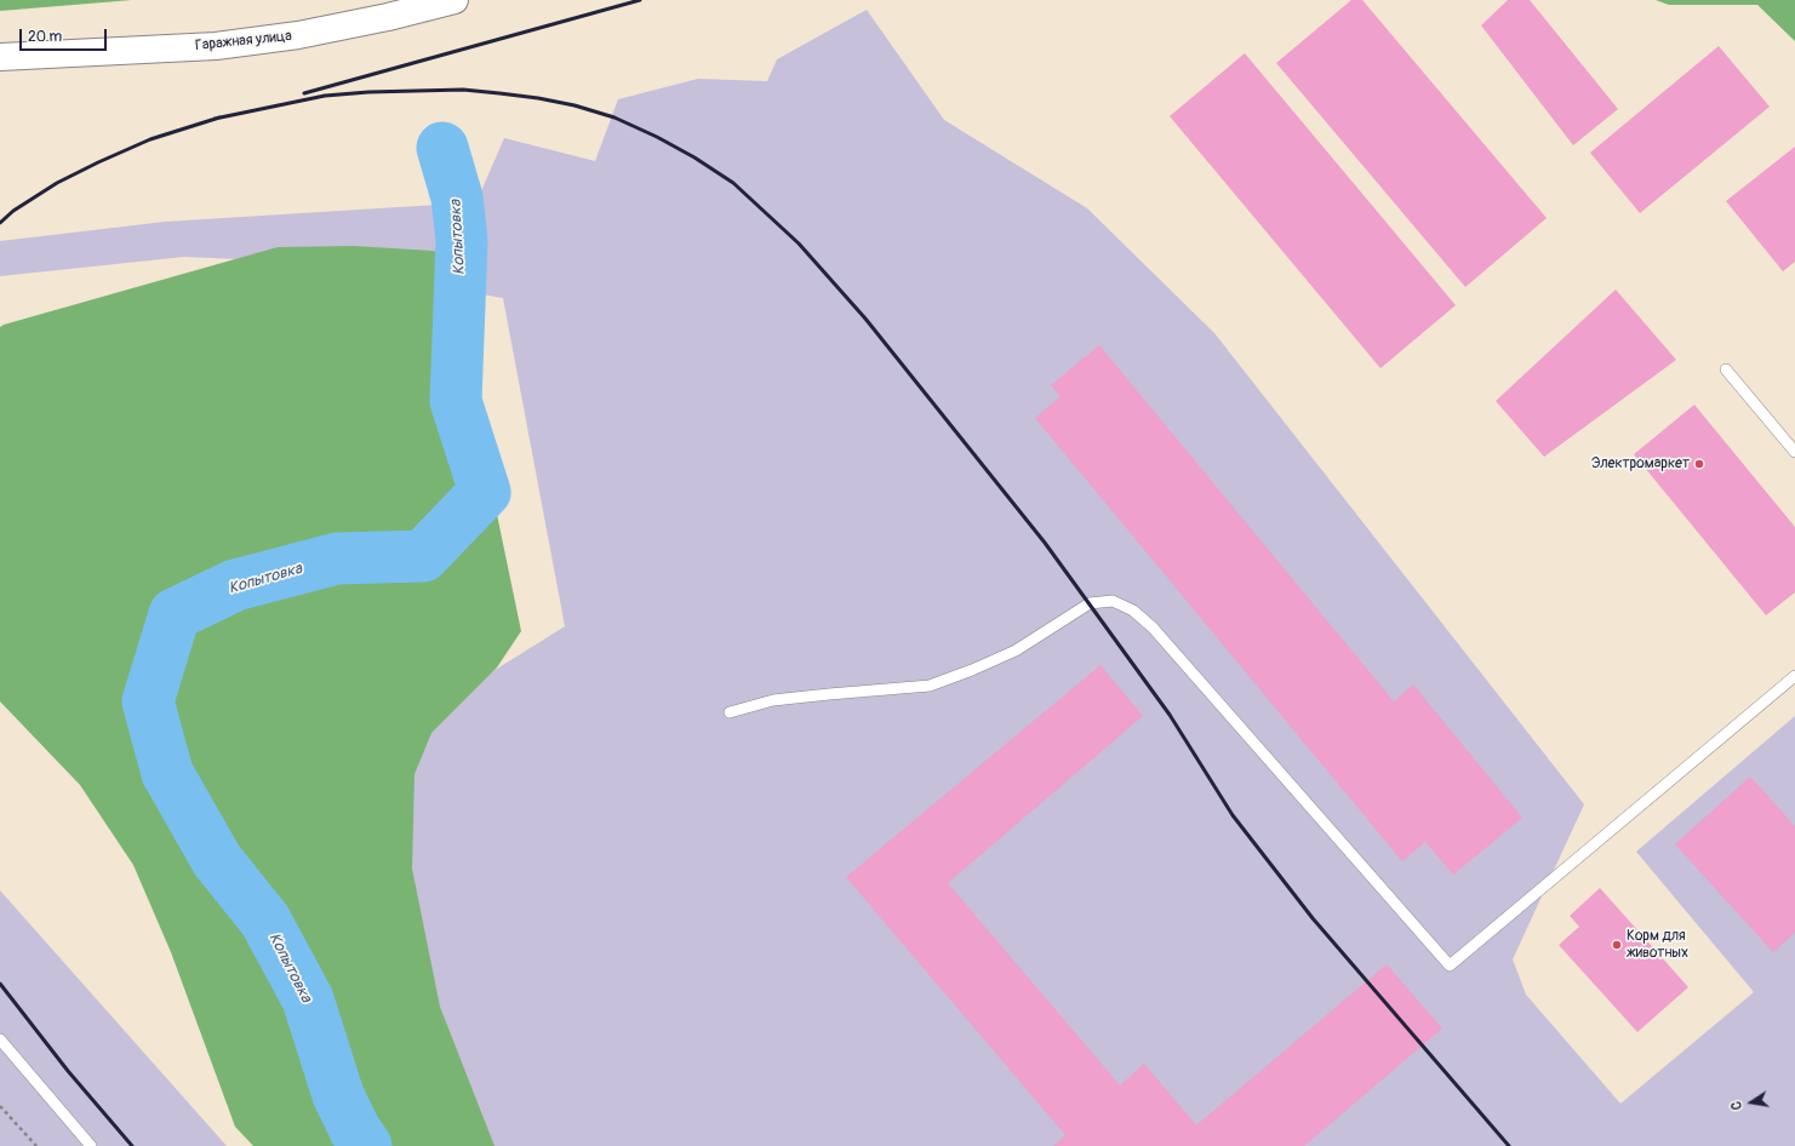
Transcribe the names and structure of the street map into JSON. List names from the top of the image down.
{
  "streets": {
    "street": ["Гаражная улица"]
  },
  "water": ["Копытовка"],
  "places": ["Электромаркет", "Корм для животных"],
  "scale_bar": "20 m",
  "north": "left"
}
